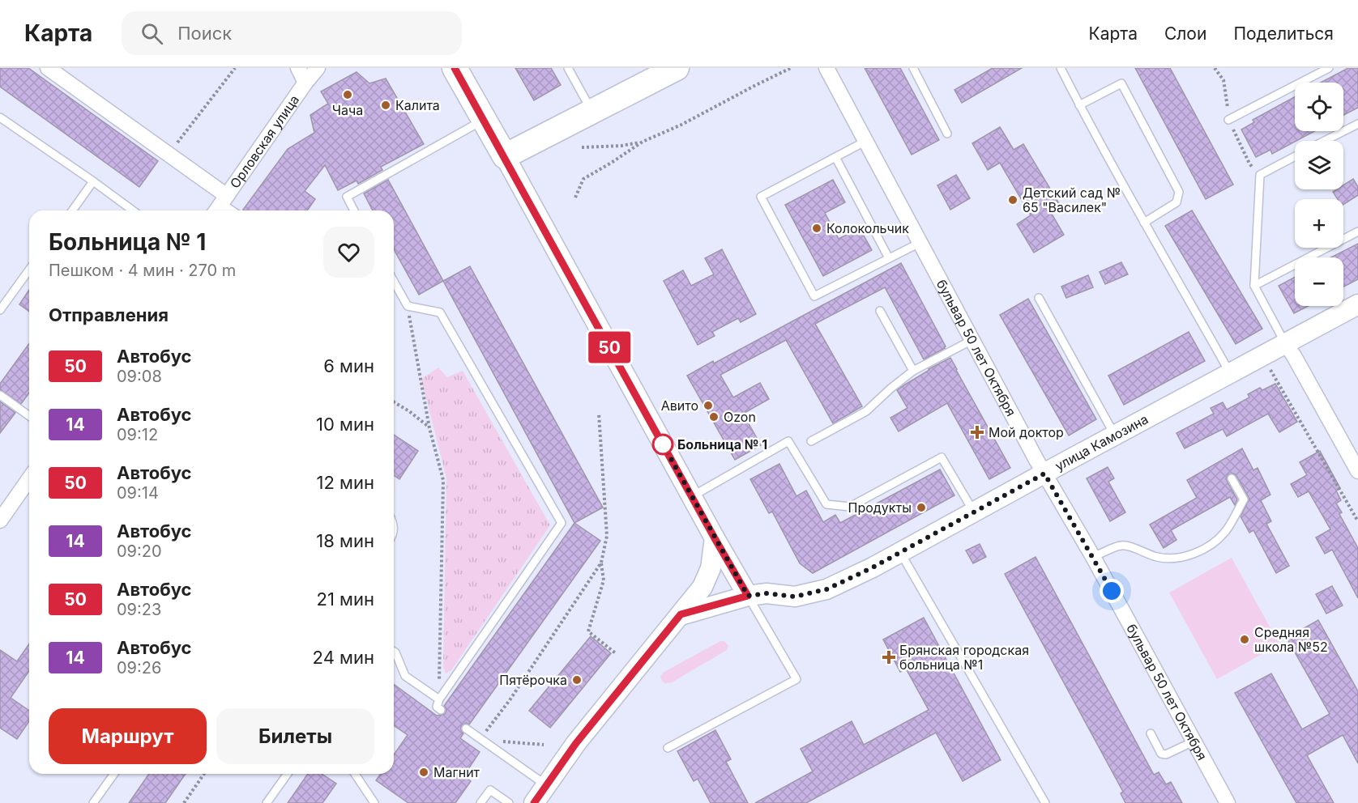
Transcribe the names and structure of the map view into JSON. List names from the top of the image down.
{
  "streets": {
    "street": ["Орловская улица", "бульвар 50 лет Октября", "улица Камозина"]
  },
  "crossings": [
    ["бульвар 50 лет Октября", "улица Камозина"]
  ],
  "places": {
    "other": [
      "Чача",
      "Калита",
      "Детский сад № 65 \"Василек\"",
      "Колокольчик",
      "Авито",
      "Ozon",
      "Больница № 1",
      "Продукты",
      "Средняя школа №52",
      "Пятёрочка",
      "Магнит"
    ],
    "health": ["Мой доктор", "Брянская городская больница №1"]
  },
  "lines": ["bus line 50"],
  "page": {
    "header": "Карта",
    "search": "Поиск",
    "nav": ["Карта", "Слои", "Поделиться"],
    "on_map": "50",
    "map_buttons": ["+", "−"],
    "heading": [
      ["Больница № 1", "Пешком · 4 мин · 270 m"],
      "Отправления"
    ],
    "list": [
      {
        "mark": "50",
        "name": "Автобус",
        "note": "09:08",
        "value": "6 мин"
      },
      {
        "mark": "14",
        "name": "Автобус",
        "note": "09:12",
        "value": "10 мин"
      },
      {
        "mark": "50",
        "name": "Автобус",
        "note": "09:14",
        "value": "12 мин"
      },
      {
        "mark": "14",
        "name": "Автобус",
        "note": "09:20",
        "value": "18 мин"
      },
      {
        "mark": "50",
        "name": "Автобус",
        "note": "09:23",
        "value": "21 мин"
      },
      {
        "mark": "14",
        "name": "Автобус",
        "note": "09:26",
        "value": "24 мин"
      }
    ],
    "buttons": ["Маршрут", "Билеты"]
  }
}
